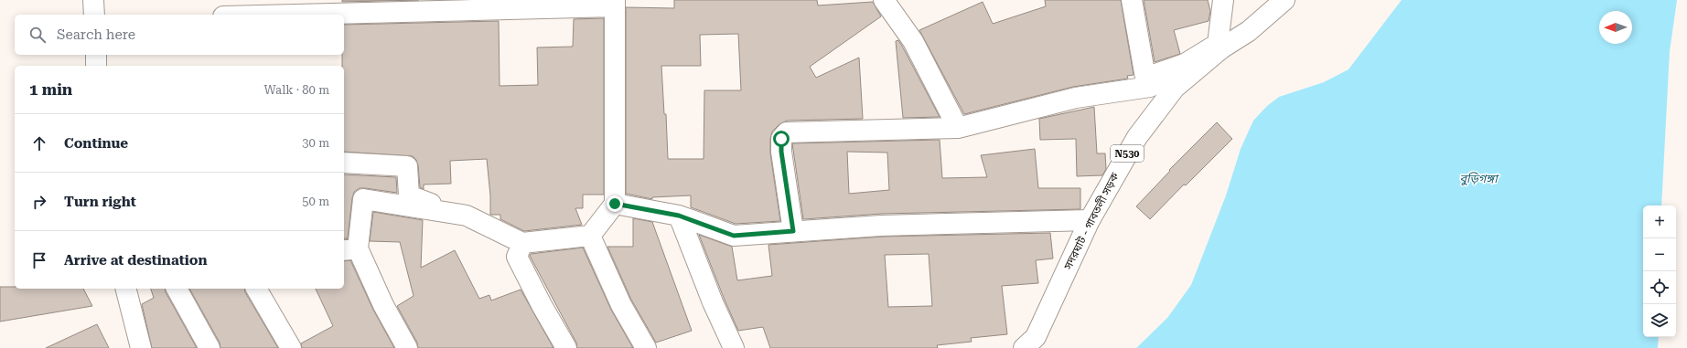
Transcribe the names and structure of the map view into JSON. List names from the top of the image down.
{
  "streets": {
    "main road": ["N530", "সদরঘাট - গাবতলী সড়ক"]
  },
  "water": ["বুড়িগঙ্গা"],
  "north": "left",
  "page": {
    "search": "Search here",
    "heading": ["1 min", "Walk · 80 m"],
    "list": [
      ["Continue", "30 m"],
      ["Turn right", "50 m"],
      "Arrive at destination"
    ],
    "map_buttons": ["+", "−"]
  }
}
